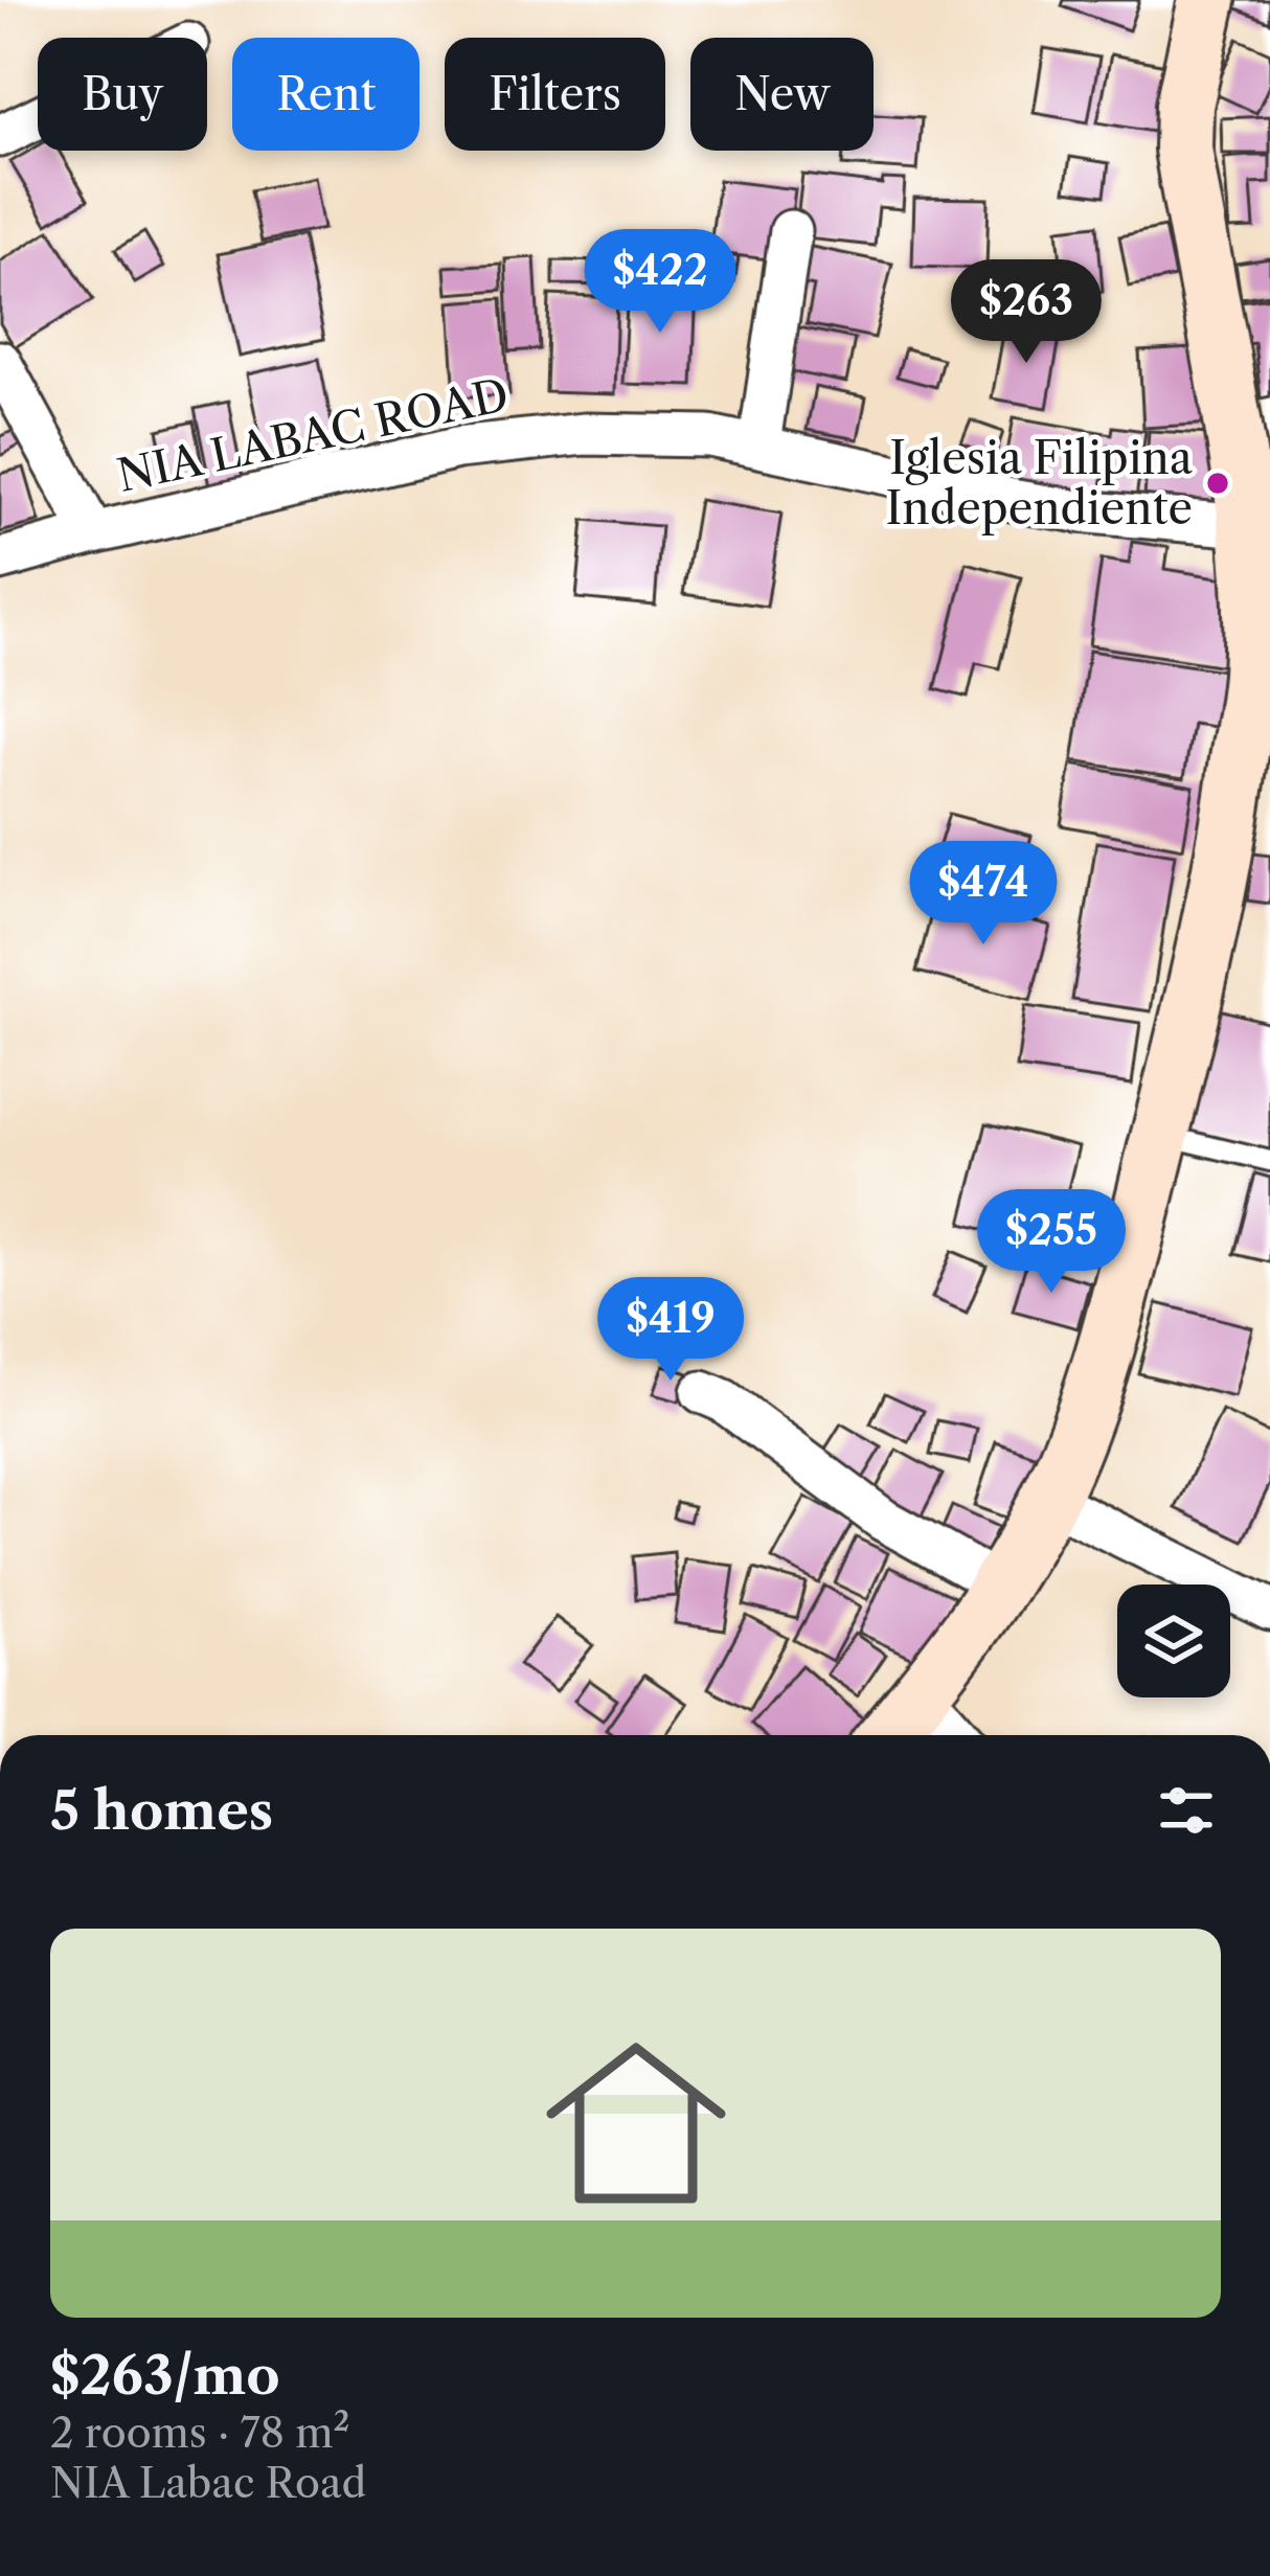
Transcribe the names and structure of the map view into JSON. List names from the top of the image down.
{
  "streets": {
    "street": ["NIA LABAC ROAD"]
  },
  "places": ["Iglesia Filipina Independiente"],
  "page": {
    "chip": [
      "Buy",
      "Rent",
      "Filters",
      "New"
    ],
    "price": [
      "$422",
      "$263",
      "$474",
      "$255",
      "$419"
    ],
    "heading": "5 homes",
    "list": [
      {
        "name": "$263/mo",
        "note": "2 rooms · 78 m² · NIA Labac Road"
      }
    ]
  }
}
